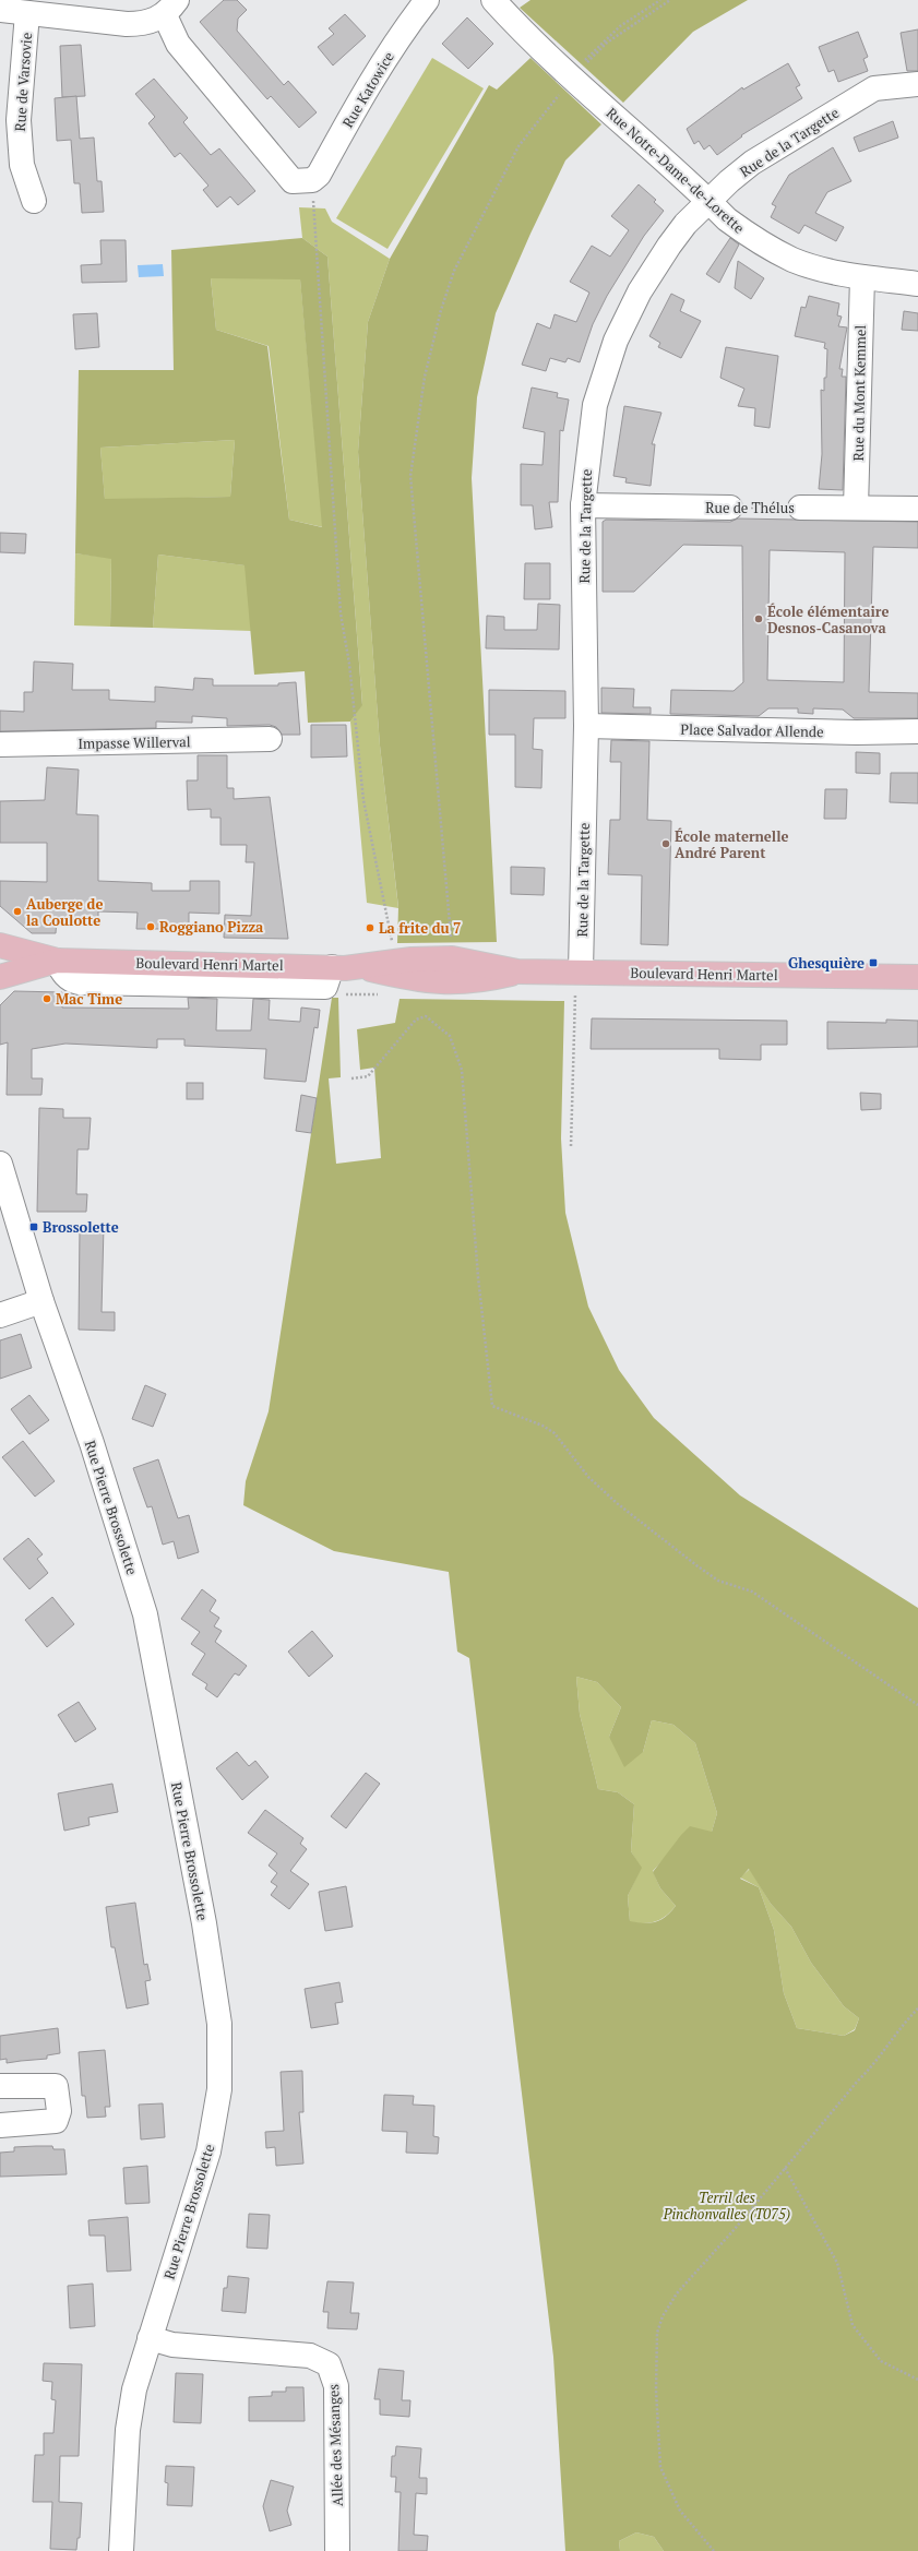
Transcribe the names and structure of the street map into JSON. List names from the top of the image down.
{
  "streets": {
    "main road": ["Boulevard Henri Martel"],
    "street": [
      "Rue de Varsovie",
      "Rue Katowice",
      "Rue de la Targette",
      "Rue Notre-Dame-de-Lorette",
      "Rue du Mont Kemmel",
      "Rue de Thélus",
      "Place Salvador Allende",
      "Impasse Willerval",
      "Rue Pierre Brossolette",
      "Allée des Mésanges"
    ]
  },
  "crossings": [
    ["Rue de la Targette", "Rue Notre-Dame-de-Lorette"],
    ["Rue de la Targette", "Rue de Thélus"],
    ["Rue de la Targette", "Place Salvador Allende"],
    ["Rue de la Targette", "Boulevard Henri Martel"],
    ["Rue Notre-Dame-de-Lorette", "Rue du Mont Kemmel"],
    ["Rue du Mont Kemmel", "Rue de Thélus"],
    ["Rue Pierre Brossolette", "Allée des Mésanges"]
  ],
  "parks": ["Terril des Pinchonvalles (T075)"],
  "places": {
    "other": [
      "École élémentaire Desnos-Casanova",
      "École maternelle André Parent",
      "Auberge de la Coulotte",
      "Roggiano Pizza",
      "La frite du 7",
      "Mac Time"
    ],
    "transit": ["Ghesquière", "Brossolette"]
  }
}
